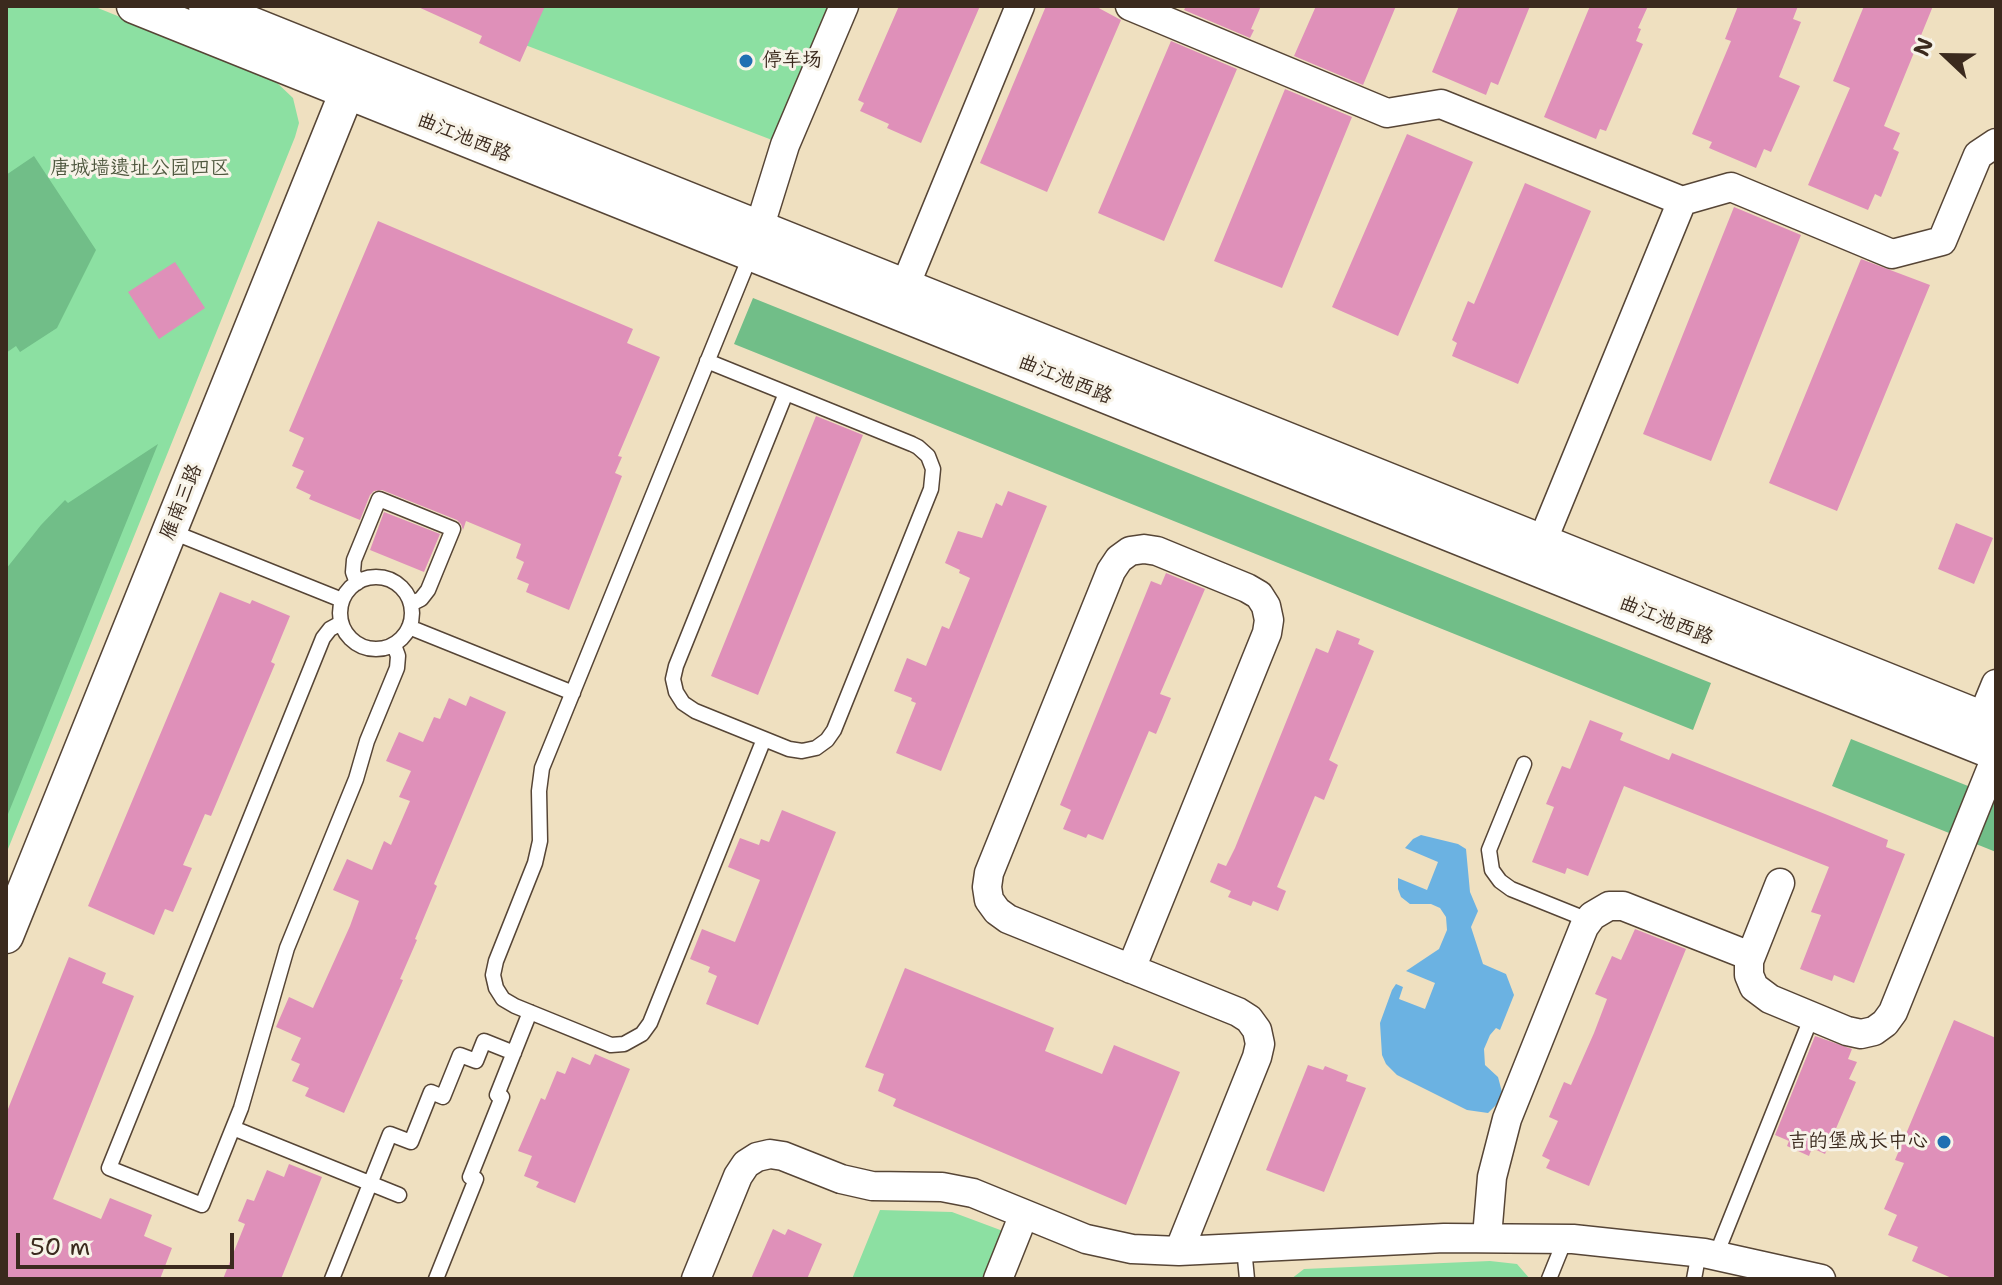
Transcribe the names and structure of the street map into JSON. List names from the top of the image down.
{
  "streets": {
    "street": ["曲江池西路", "雁南三路"]
  },
  "crossings": [
    ["曲江池西路", "雁南三路"]
  ],
  "parks": ["唐城墙遗址公园四区"],
  "places": ["停车场", "吉的堡成长中心"],
  "scale_bar": "50 m",
  "north": "left"
}
